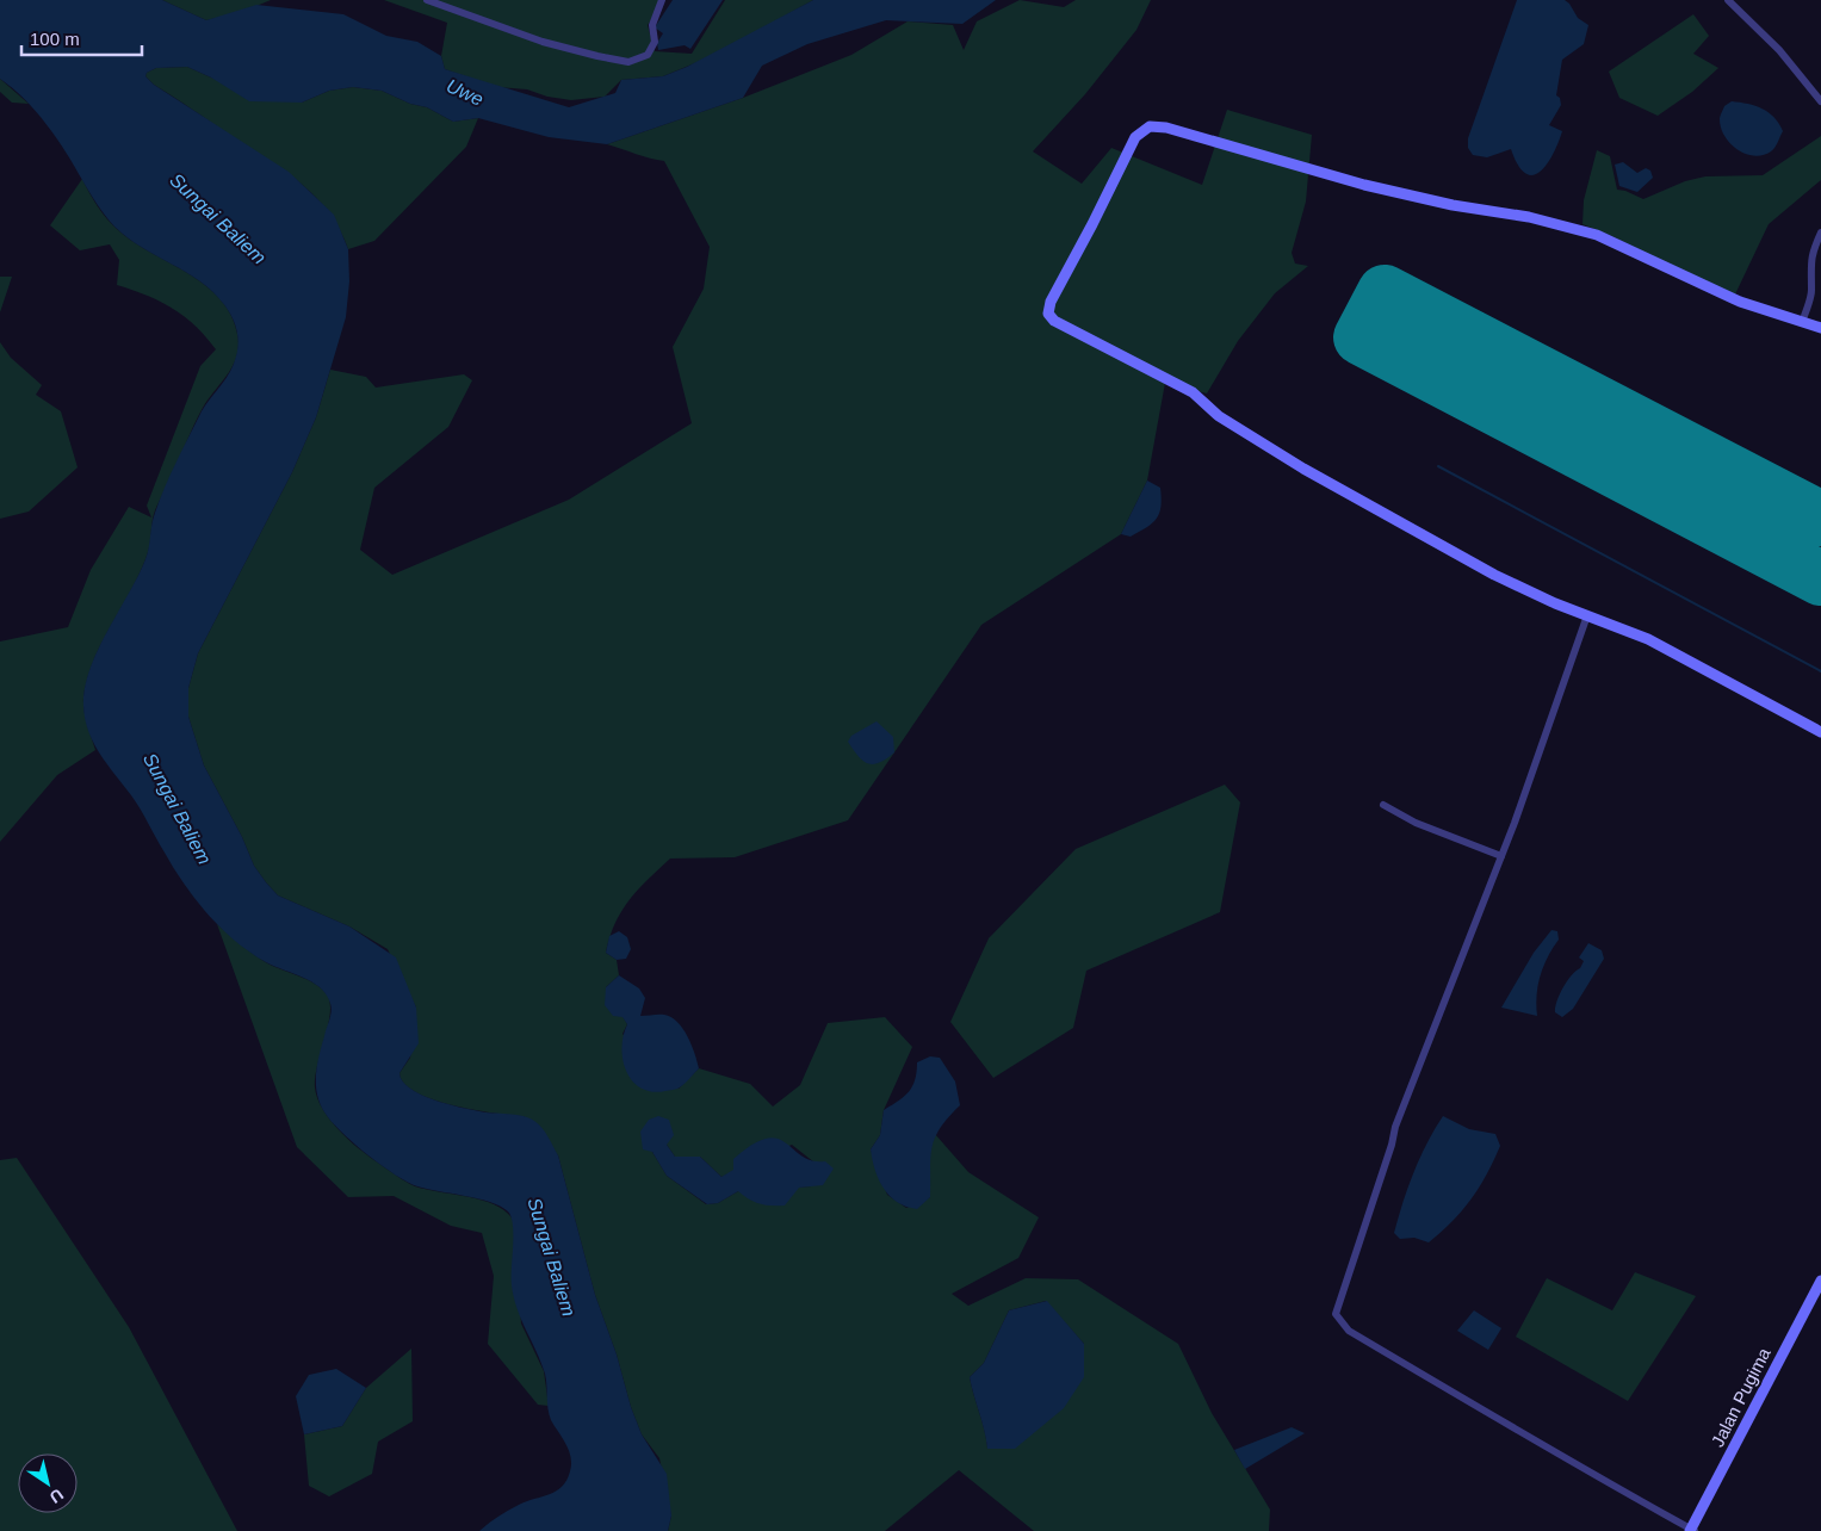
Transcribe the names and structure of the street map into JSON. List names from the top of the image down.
{
  "streets": {
    "main road": ["Jalan Pugima"]
  },
  "water": ["Uwe", "Sungai Baliem"],
  "scale_bar": "100 m",
  "north": "bottom right"
}
